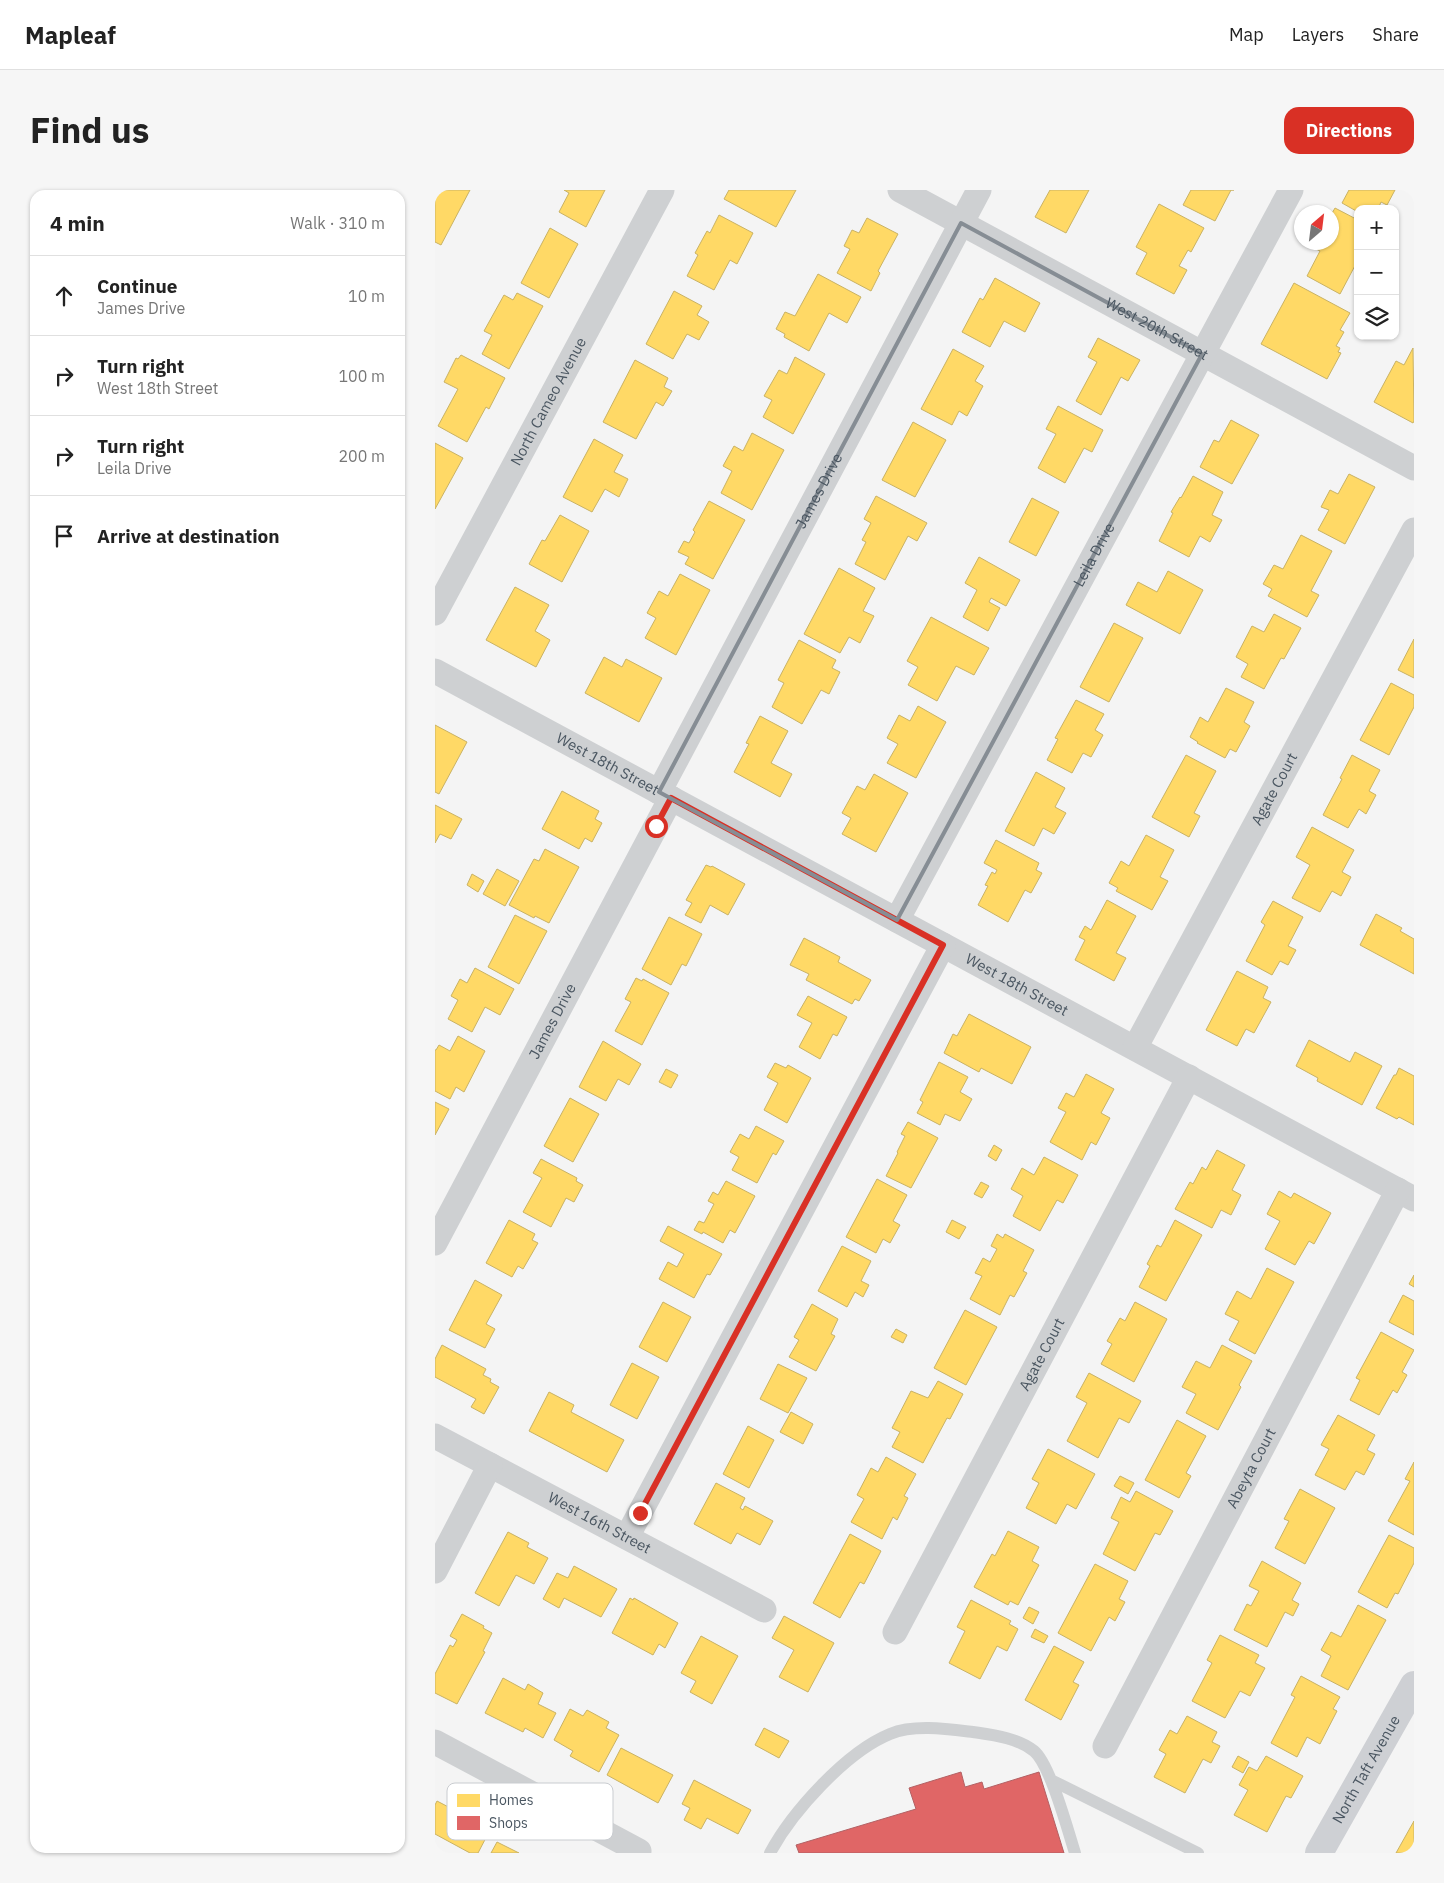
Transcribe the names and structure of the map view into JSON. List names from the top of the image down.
{
  "streets": {
    "main road": ["North Taft Avenue"],
    "street": [
      "West 20th Street",
      "North Cameo Avenue",
      "James Drive",
      "Leila Drive",
      "West 18th Street",
      "Agate Court",
      "Abeyta Court",
      "West 16th Street"
    ]
  },
  "crossings": [
    ["West 20th Street", "James Drive"],
    ["West 20th Street", "Leila Drive"],
    ["James Drive", "West 18th Street"],
    ["Leila Drive", "West 18th Street"],
    ["West 18th Street", "Agate Court"],
    ["West 18th Street", "Abeyta Court"]
  ],
  "legend": ["Homes", "Shops"],
  "north": "top right",
  "page": {
    "header": "Mapleaf",
    "nav": ["Map", "Layers", "Share"],
    "title": "Find us",
    "buttons": "Directions",
    "heading": ["4 min", "Walk · 310 m"],
    "map_buttons": ["+", "−"],
    "list": [
      ["Continue", "James Drive", "10 m"],
      ["Turn right", "West 18th Street", "100 m"],
      ["Turn right", "Leila Drive", "200 m"],
      "Arrive at destination"
    ]
  }
}
